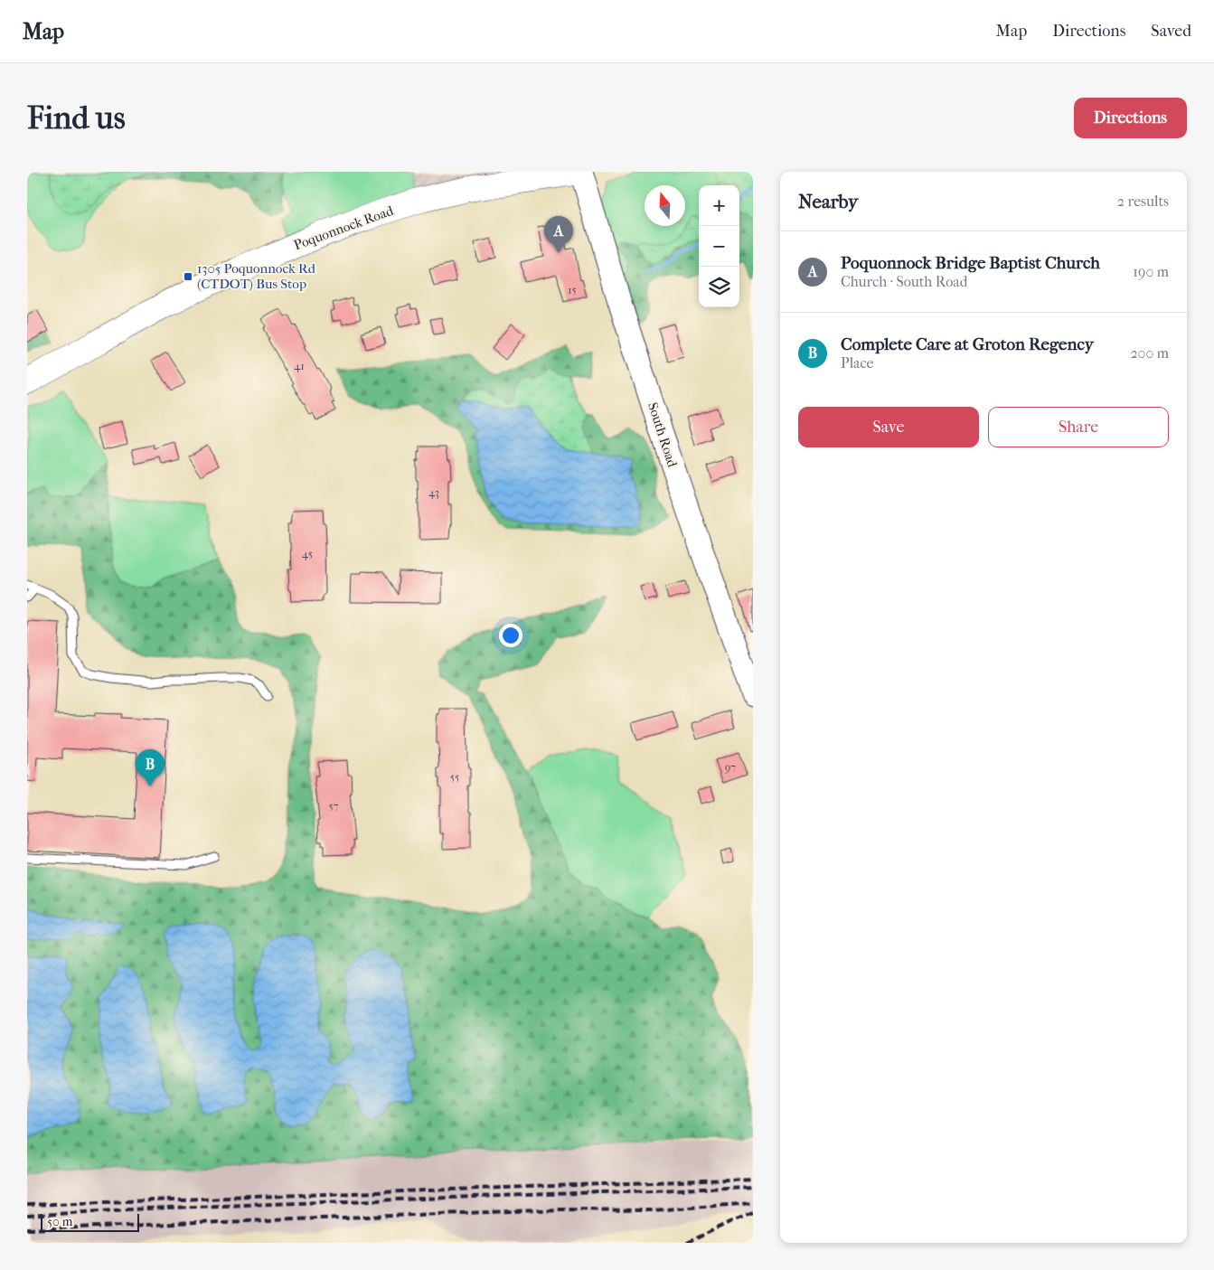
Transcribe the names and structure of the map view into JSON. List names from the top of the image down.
{
  "streets": {
    "main road": ["Poquonnock Road", "South Road"]
  },
  "crossings": [
    ["Poquonnock Road", "South Road"]
  ],
  "places": {
    "transit": ["1305 Poquonnock Rd (CTDOT) Bus Stop"]
  },
  "house_numbers": [
    "15",
    "41",
    "43",
    "45",
    "97",
    "55",
    "57"
  ],
  "scale_bar": "50 m",
  "north": "top",
  "page": {
    "header": "Map",
    "nav": ["Map", "Directions", "Saved"],
    "buttons": [
      "Directions",
      ["Save", "Share"]
    ],
    "title": "Find us",
    "heading": ["Nearby", "2 results"],
    "map_buttons": ["+", "−"],
    "pins": ["A", "B"],
    "list": [
      {
        "mark": "A",
        "name": "Poquonnock Bridge Baptist Church",
        "note": "Church · South Road",
        "value": "190 m"
      },
      {
        "mark": "B",
        "name": "Complete Care at Groton Regency",
        "note": "Place",
        "value": "200 m"
      }
    ],
    "scale": "50 m"
  }
}
